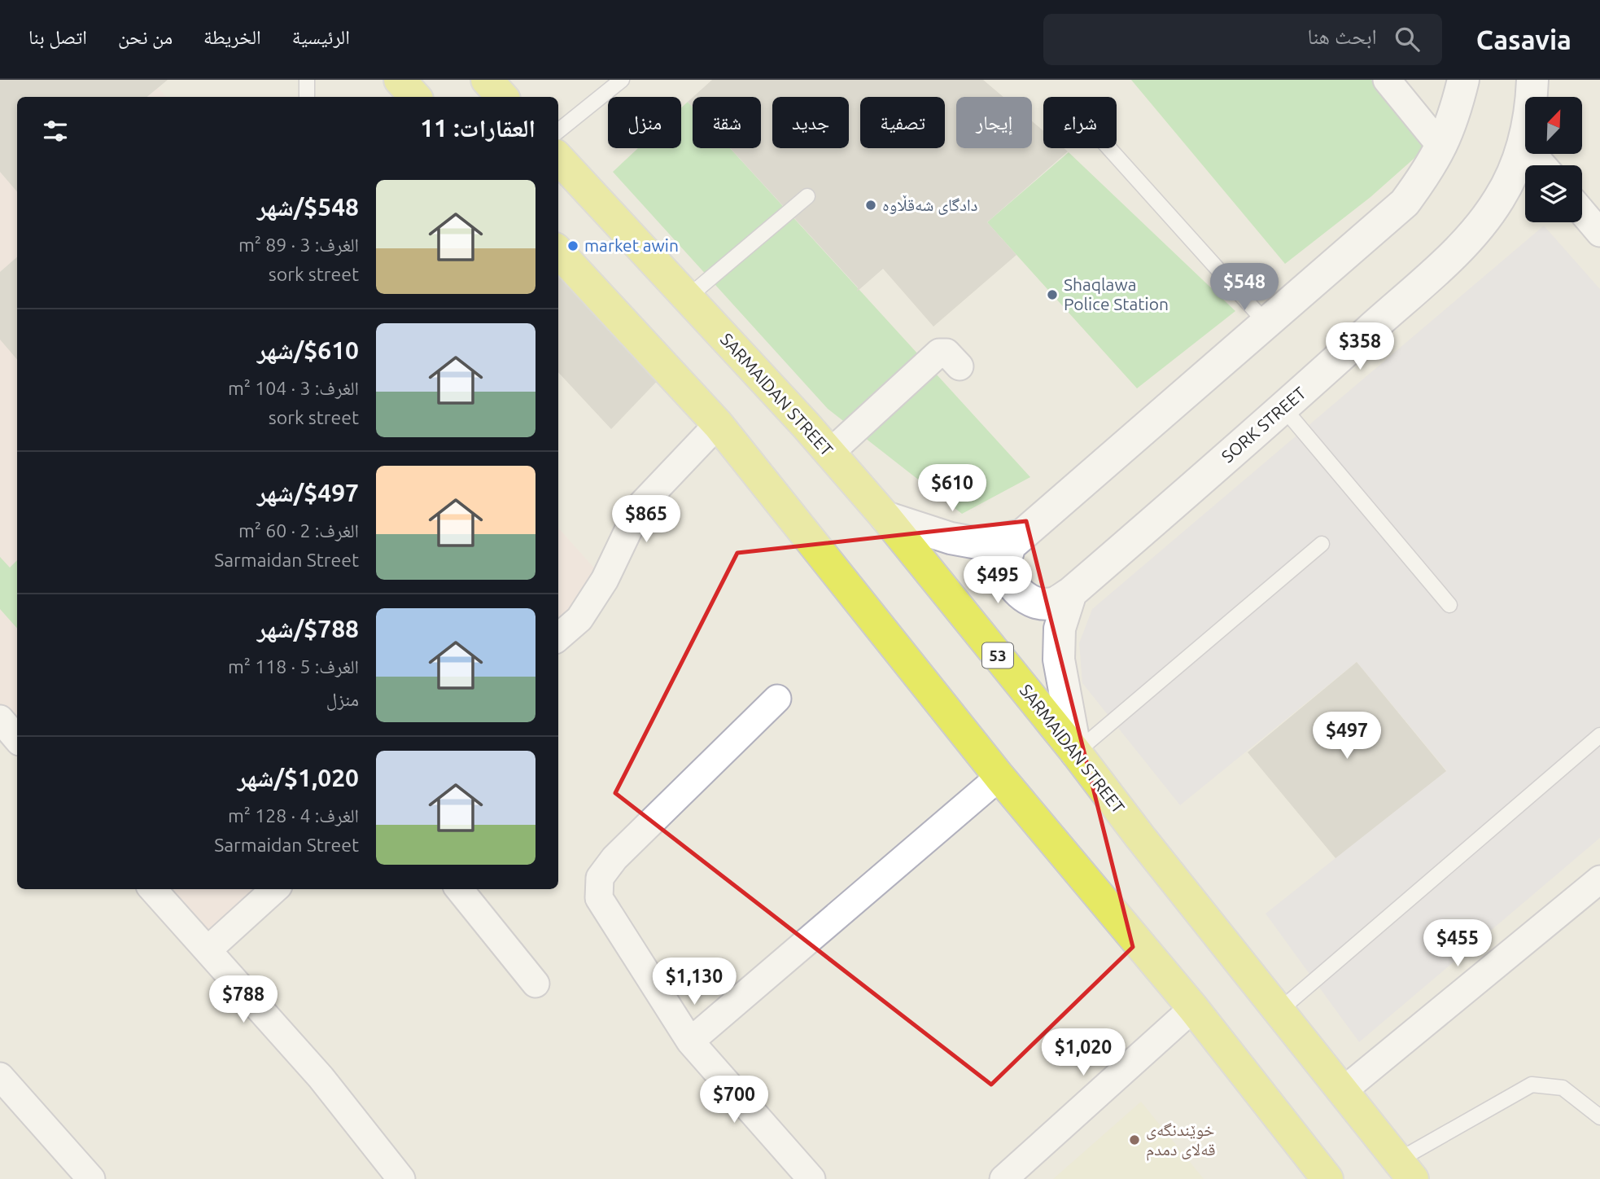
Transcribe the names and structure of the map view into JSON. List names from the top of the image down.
{
  "streets": {
    "main road": ["SARMAIDAN STREET", "53"],
    "street": ["SORK STREET"]
  },
  "places": [
    "دادگای شەقڵاوە",
    "market awin",
    "Shaqlawa Police Station",
    "خوێندنگەی قەلای دمدم"
  ],
  "north": "top right",
  "page": {
    "header": "Casavia",
    "search": "ابحث هنا",
    "nav": [
      "الرئيسية",
      "الخريطة",
      "من نحن",
      "اتصل بنا"
    ],
    "chip": [
      "شراء",
      "إيجار",
      "تصفية",
      "جديد",
      "شقة",
      "منزل"
    ],
    "heading": "العقارات: 11",
    "list": [
      {
        "name": "$548/شهر",
        "note": "الغرف: 3 · 89 m² · sork street"
      },
      {
        "name": "$610/شهر",
        "note": "الغرف: 3 · 104 m² · sork street"
      },
      {
        "name": "$497/شهر",
        "note": "الغرف: 2 · 60 m² · Sarmaidan Street"
      },
      {
        "name": "$788/شهر",
        "note": "الغرف: 5 · 118 m² · منزل"
      },
      {
        "name": "$1,020/شهر",
        "note": "الغرف: 4 · 128 m² · Sarmaidan Street"
      }
    ],
    "price": [
      "$548",
      "$358",
      "$610",
      "$865",
      "$495",
      "$497",
      "$455",
      "$1,130",
      "$788",
      "$1,020",
      "$700"
    ]
  }
}
